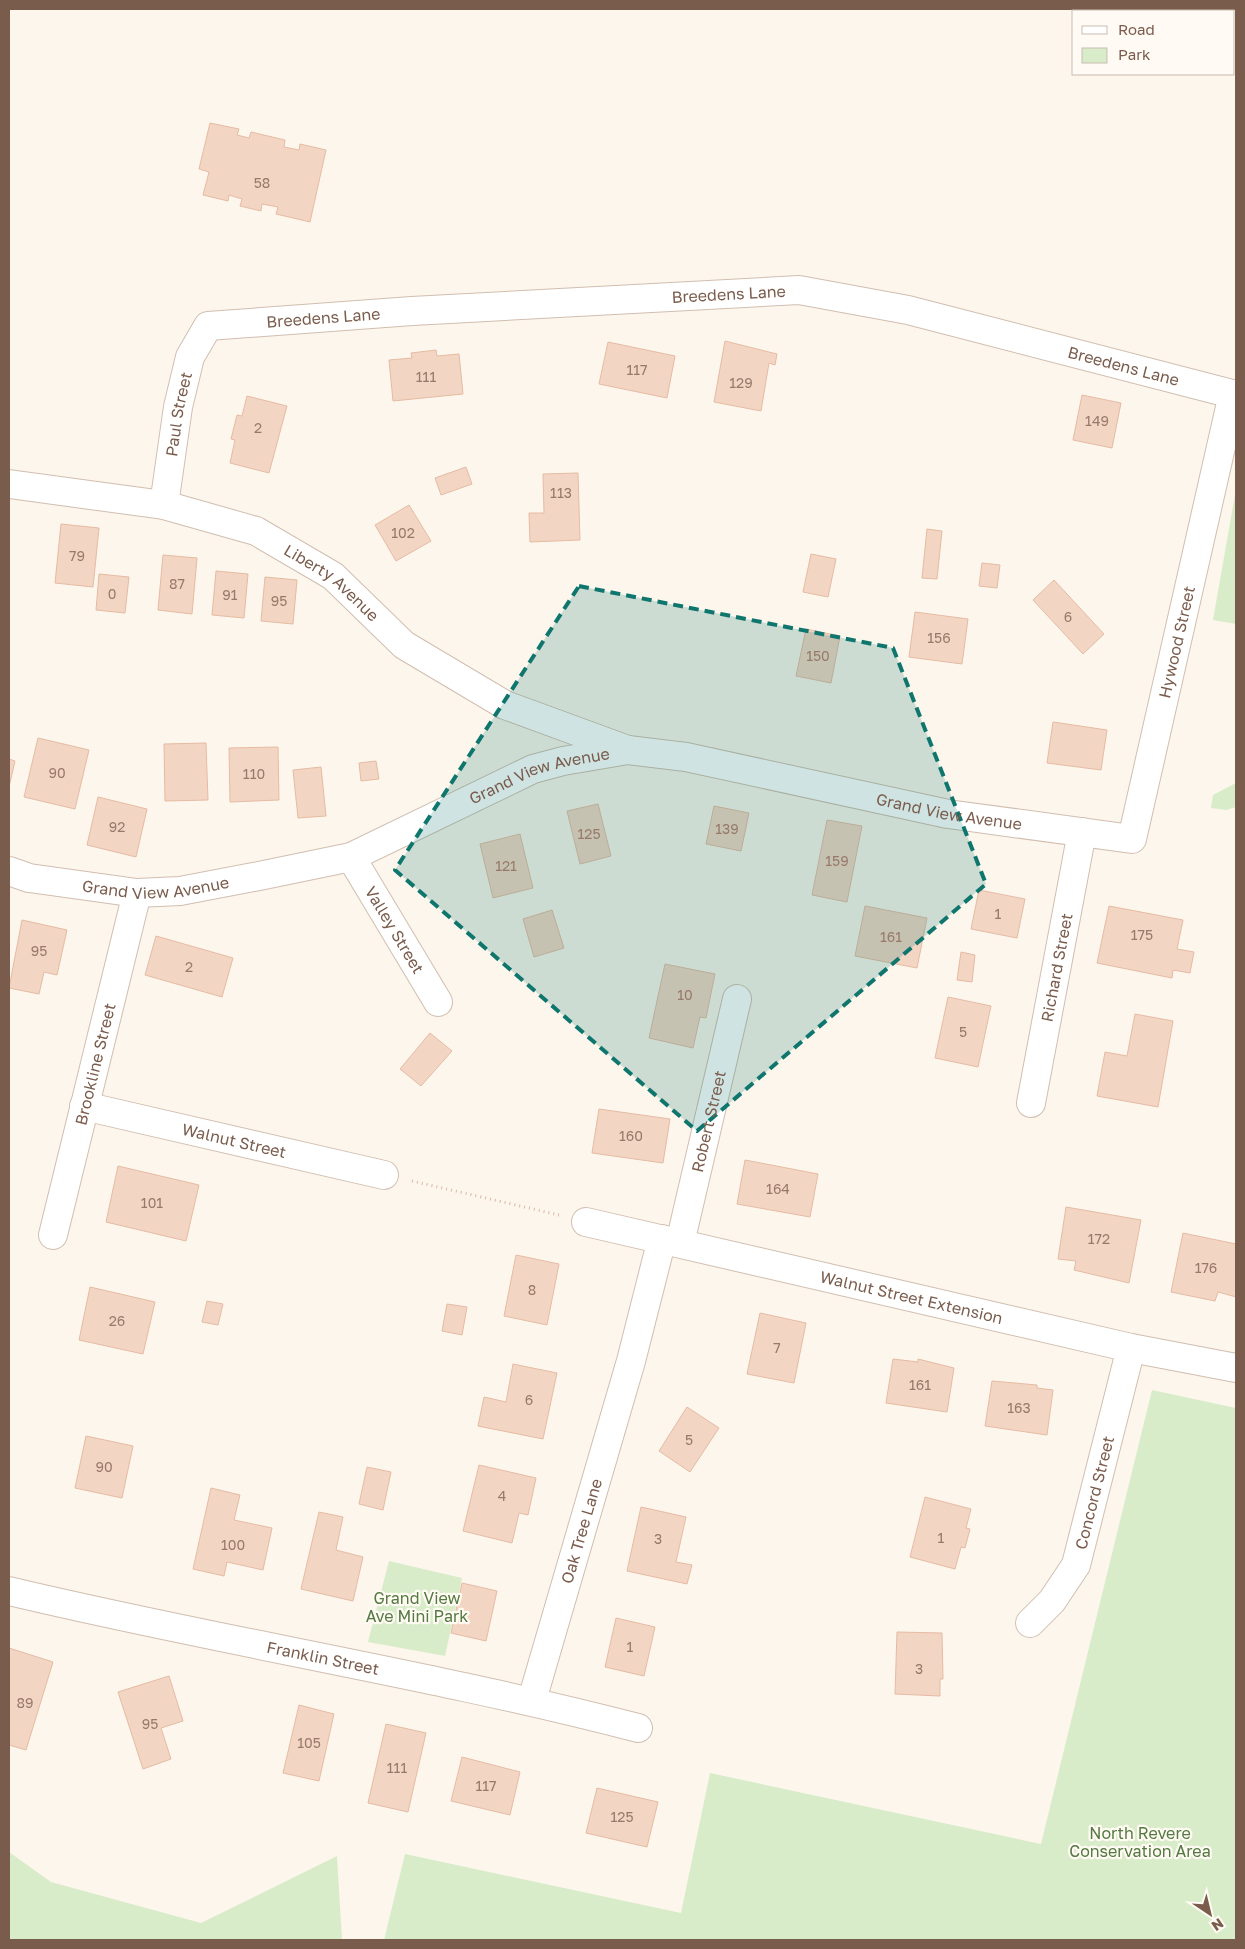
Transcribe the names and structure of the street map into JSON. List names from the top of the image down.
{
  "streets": {
    "street": [
      "Breedens Lane",
      "Paul Street",
      "Liberty Avenue",
      "Hywood Street",
      "Grand View Avenue",
      "Valley Street",
      "Richard Street",
      "Brookline Street",
      "Robert Street",
      "Walnut Street",
      "Walnut Street Extension",
      "Concord Street",
      "Oak Tree Lane",
      "Franklin Street"
    ]
  },
  "crossings": [
    ["Breedens Lane", "Paul Street"],
    ["Breedens Lane", "Hywood Street"],
    ["Paul Street", "Liberty Avenue"],
    ["Liberty Avenue", "Grand View Avenue"],
    ["Hywood Street", "Grand View Avenue"],
    ["Hywood Street", "Richard Street"],
    ["Grand View Avenue", "Valley Street"],
    ["Grand View Avenue", "Richard Street"],
    ["Grand View Avenue", "Brookline Street"],
    ["Brookline Street", "Walnut Street"],
    ["Robert Street", "Walnut Street Extension"],
    ["Robert Street", "Oak Tree Lane"],
    ["Walnut Street Extension", "Concord Street"],
    ["Oak Tree Lane", "Franklin Street"]
  ],
  "parks": ["Grand View Ave Mini Park", "North Revere Conservation Area"],
  "house_numbers": [
    "58",
    "117",
    "111",
    "129",
    "149",
    "2",
    "113",
    "102",
    "79",
    "87",
    "0",
    "91",
    "95",
    "6",
    "156",
    "150",
    "90",
    "110",
    "92",
    "139",
    "125",
    "159",
    "121",
    "1",
    "175",
    "161",
    "95",
    "2",
    "10",
    "5",
    "160",
    "164",
    "101",
    "172",
    "176",
    "8",
    "26",
    "7",
    "161",
    "6",
    "163",
    "5",
    "90",
    "4",
    "1",
    "3",
    "100",
    "1",
    "3",
    "89",
    "95",
    "105",
    "111",
    "117",
    "125"
  ],
  "legend": ["Road", "Park"],
  "north": "bottom right"
}
